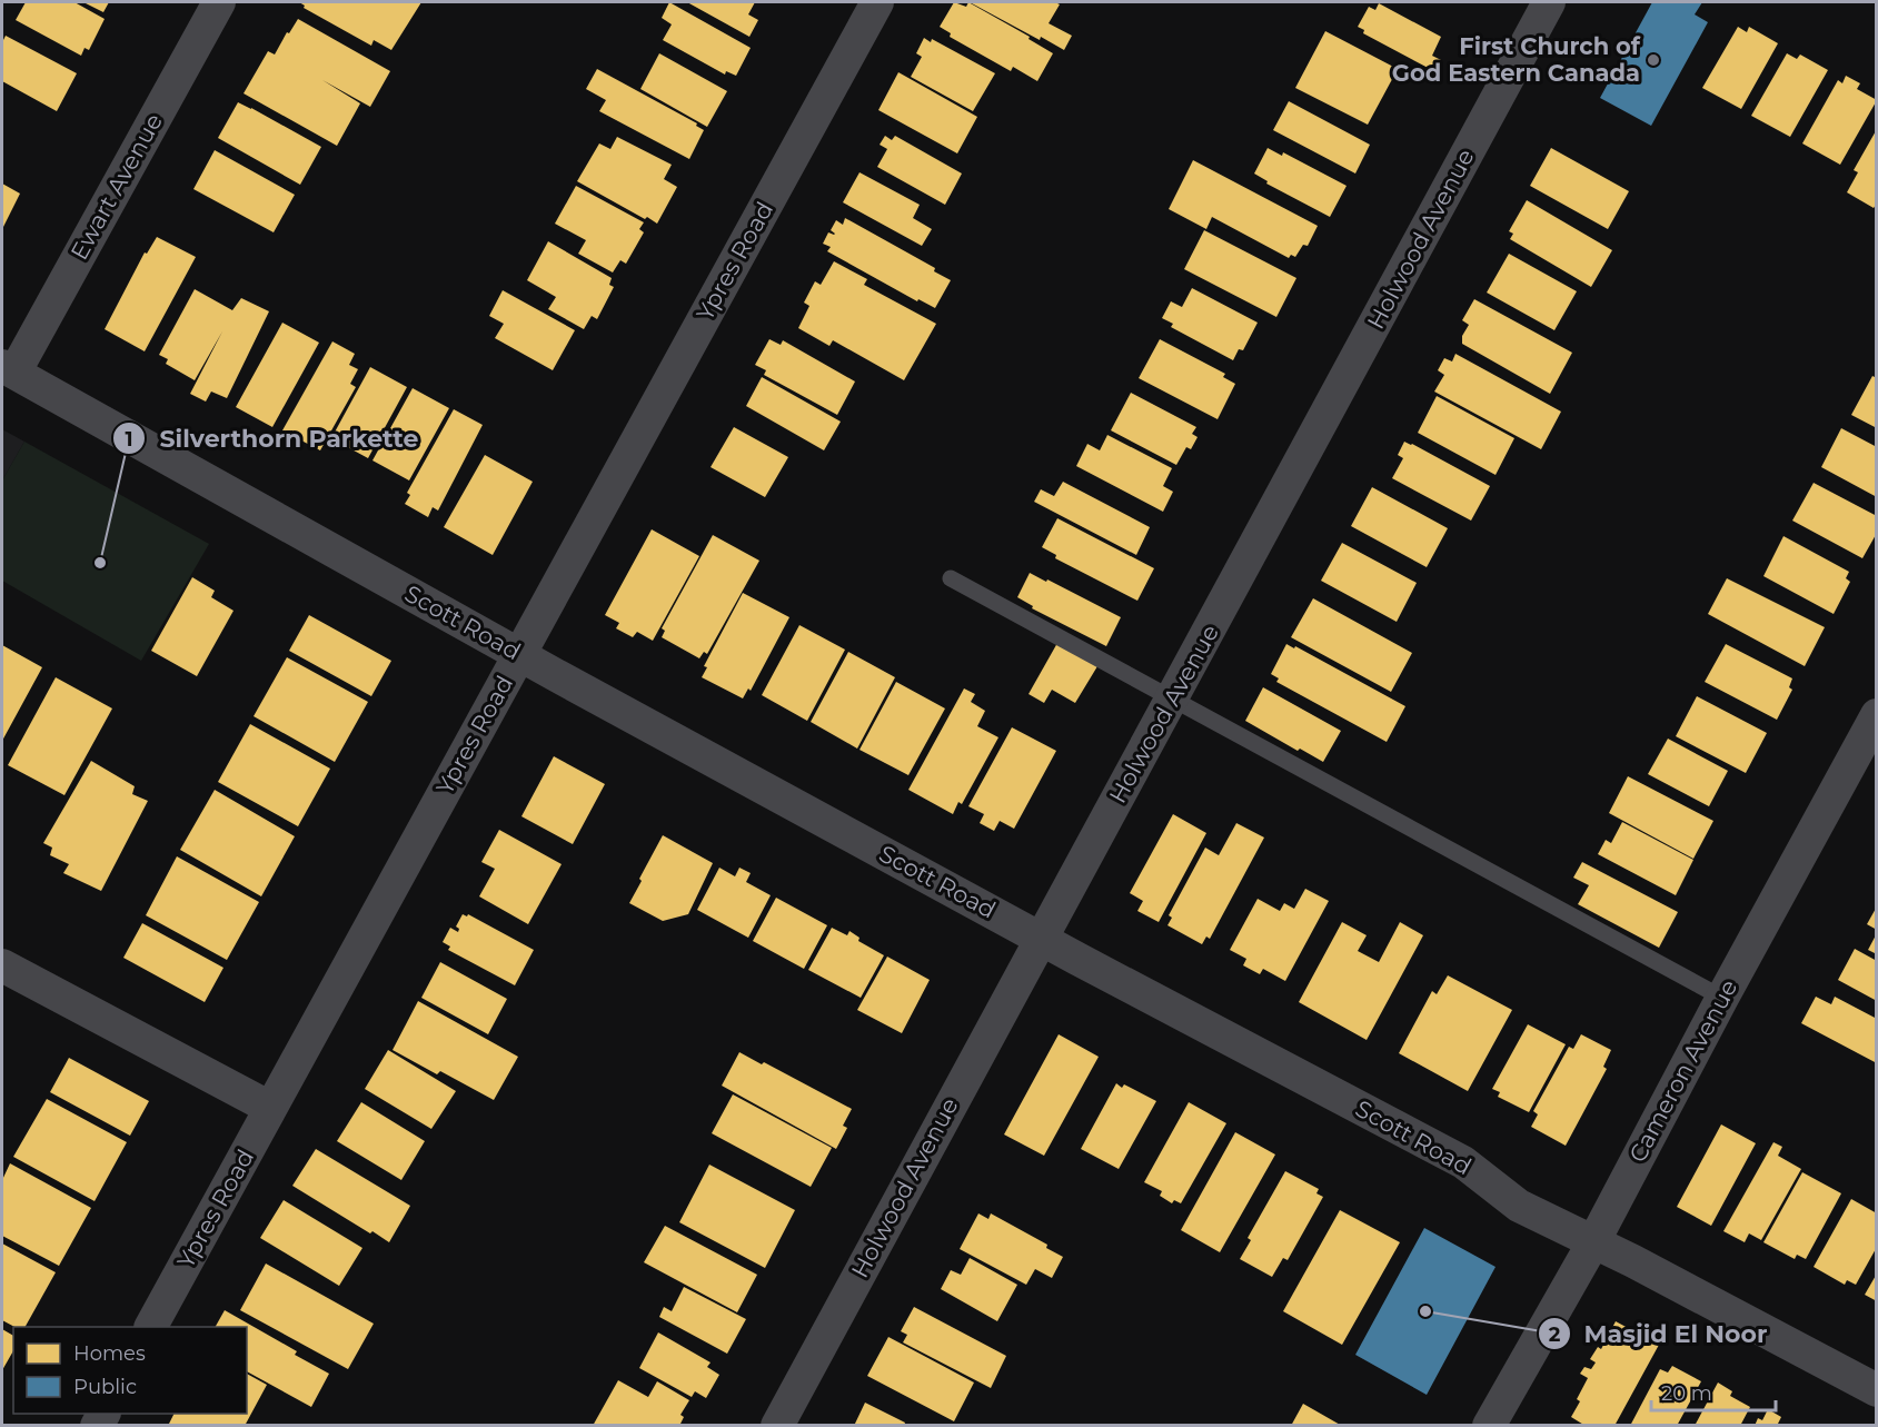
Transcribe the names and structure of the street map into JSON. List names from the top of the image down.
{
  "streets": {
    "street": [
      "Ewart Avenue",
      "Holwood Avenue",
      "Ypres Road",
      "Scott Road",
      "Cameron Avenue"
    ]
  },
  "crossings": [
    ["Ewart Avenue", "Scott Road"],
    ["Holwood Avenue", "Scott Road"],
    ["Ypres Road", "Scott Road"],
    ["Scott Road", "Cameron Avenue"]
  ],
  "places": ["First Church of God Eastern Canada", "Silverthorn Parkette", "Masjid El Noor"],
  "legend": ["Homes", "Public"],
  "scale_bar": "20 m"
}
